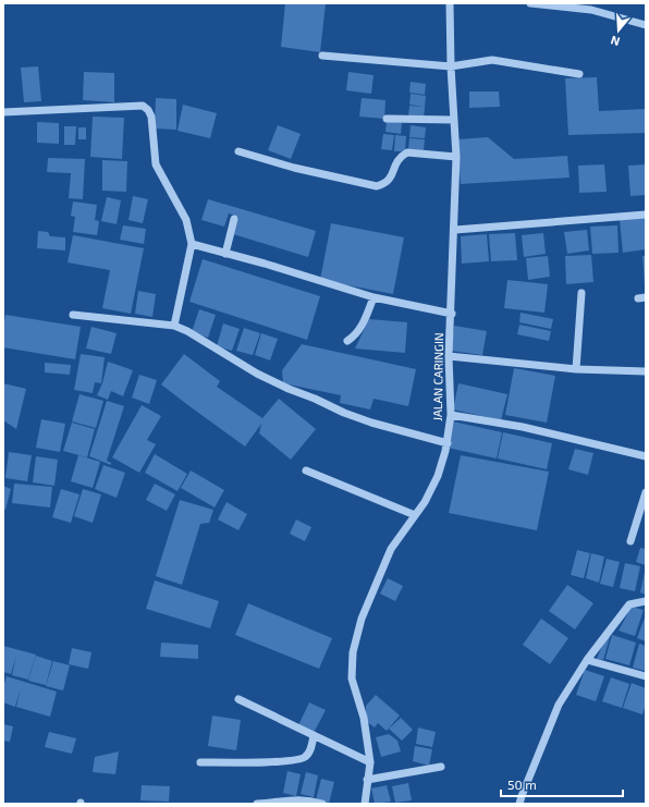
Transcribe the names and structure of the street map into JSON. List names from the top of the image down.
{
  "streets": {
    "street": ["JALAN CARINGIN"]
  },
  "scale_bar": "50 m",
  "north": "bottom"
}
